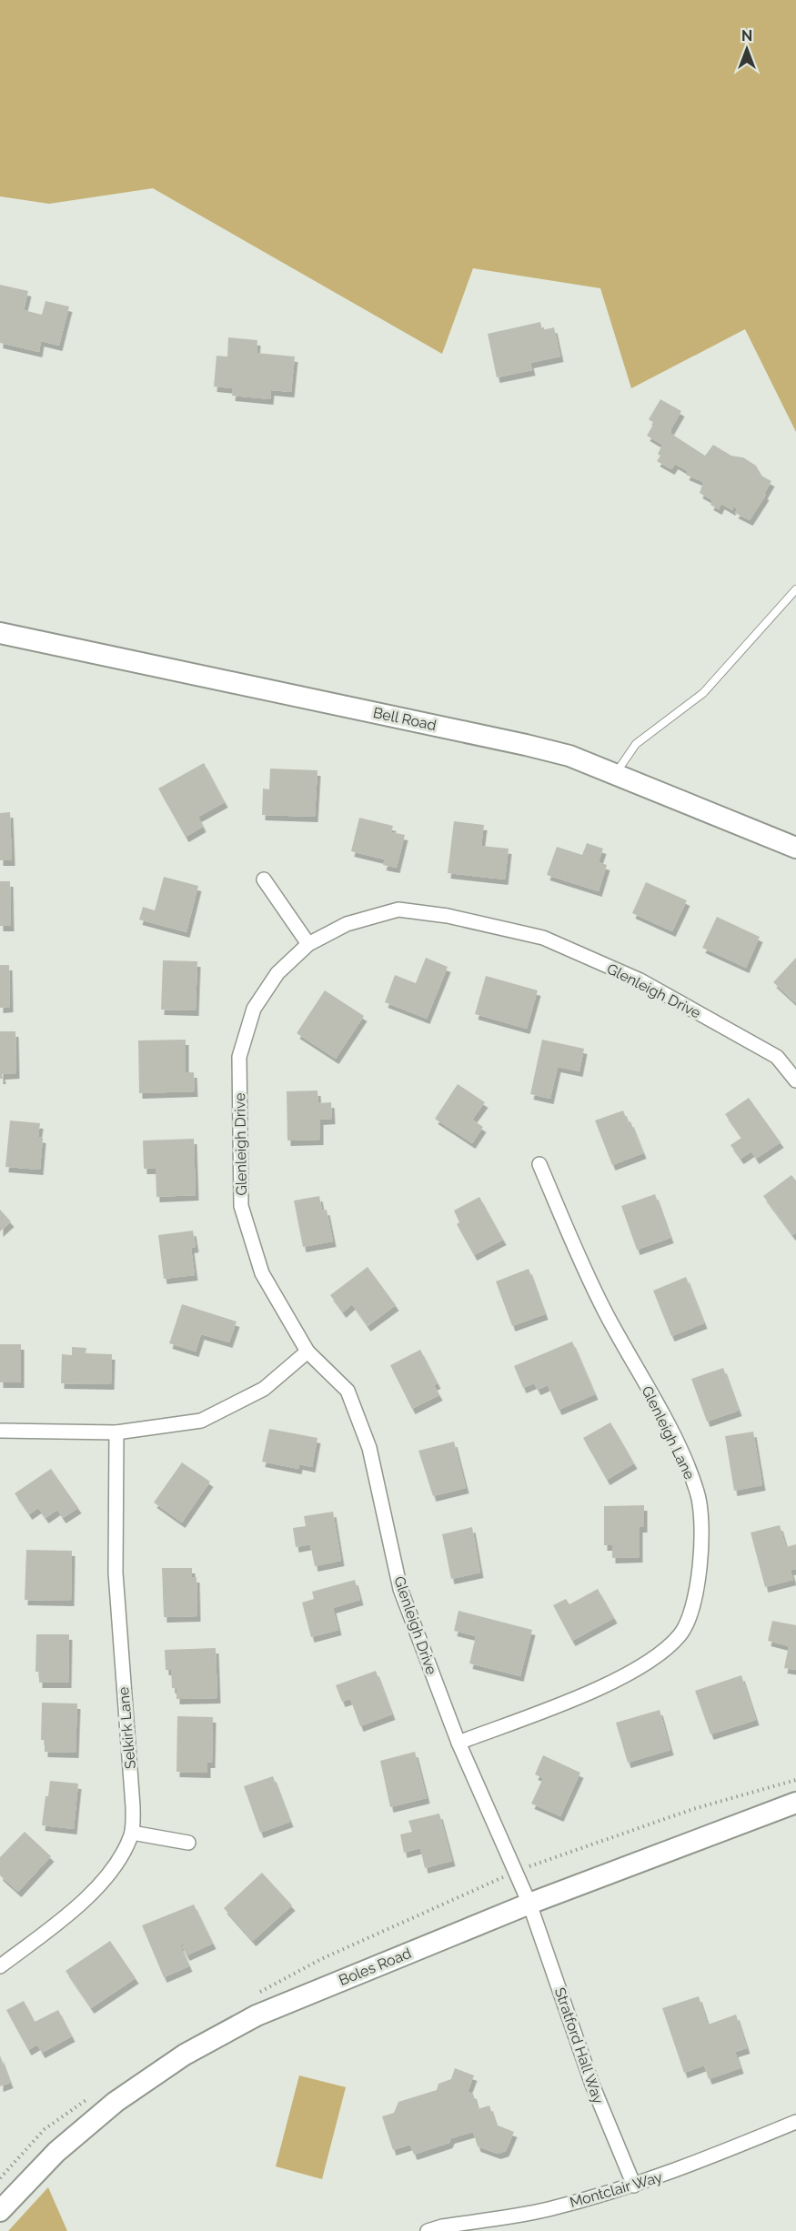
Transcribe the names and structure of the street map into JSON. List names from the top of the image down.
{
  "streets": {
    "street": [
      "Bell Road",
      "Glenleigh Drive",
      "Glenleigh Lane",
      "Selkirk Lane",
      "Boles Road",
      "Stratford Hall Way",
      "Montclair Way"
    ]
  },
  "crossings": [
    ["Glenleigh Drive", "Glenleigh Lane"],
    ["Glenleigh Drive", "Boles Road"],
    ["Glenleigh Drive", "Stratford Hall Way"],
    ["Boles Road", "Stratford Hall Way"],
    ["Stratford Hall Way", "Montclair Way"]
  ],
  "north": "top"
}
